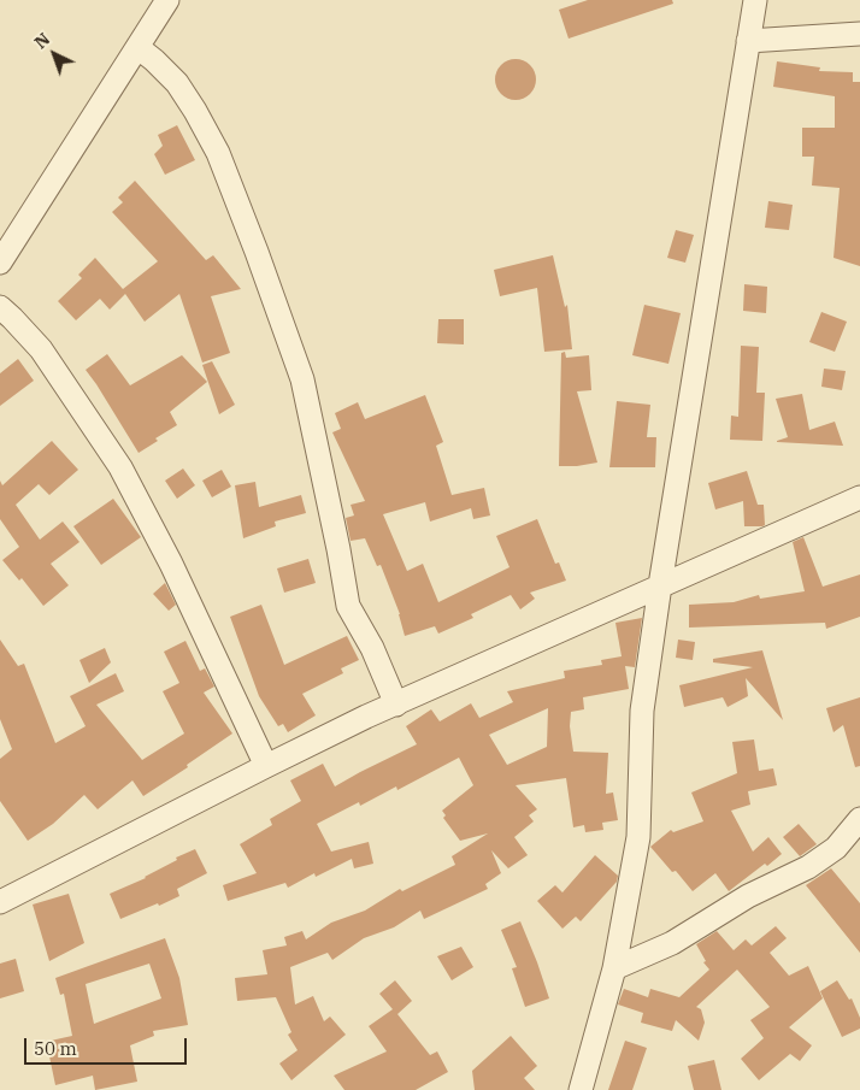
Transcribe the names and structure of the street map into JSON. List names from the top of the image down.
{
  "scale_bar": "50 m",
  "north": "top left"
}
